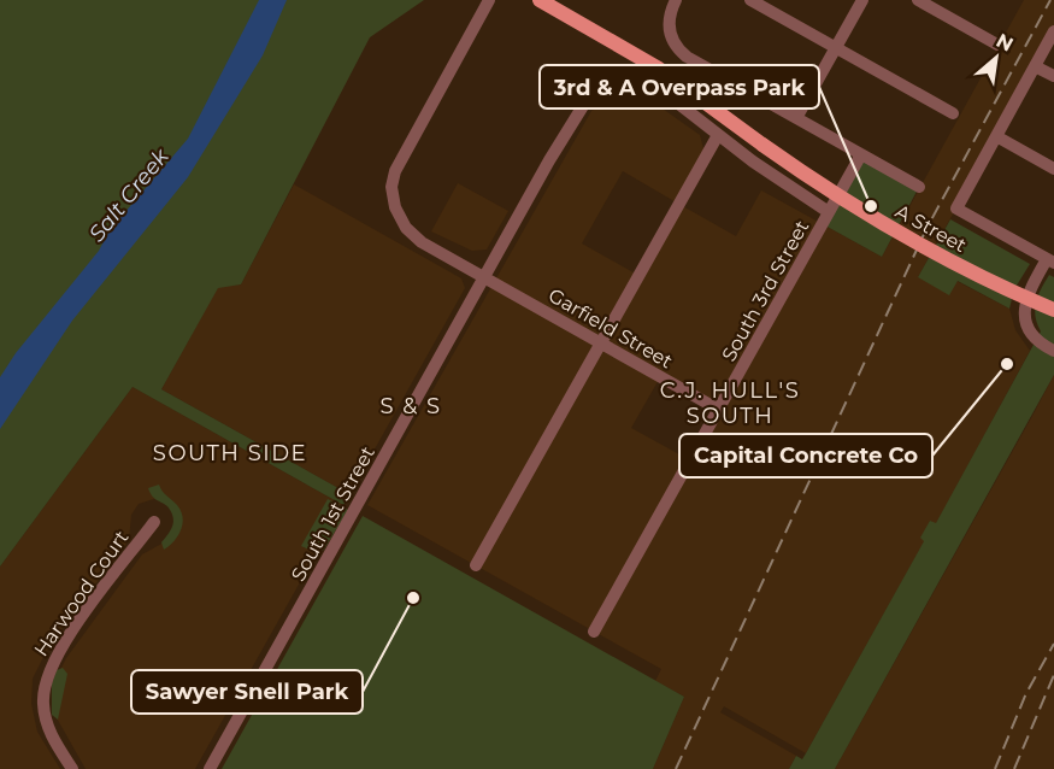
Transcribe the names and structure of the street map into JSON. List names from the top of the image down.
{
  "streets": {
    "main road": ["A Street"],
    "street": [
      "South 3rd Street",
      "Garfield Street",
      "South 1st Street",
      "Harwood Court"
    ]
  },
  "crossings": [
    ["A Street", "South 3rd Street"],
    ["South 3rd Street", "Garfield Street"],
    ["Garfield Street", "South 1st Street"]
  ],
  "districts": ["C.J. HULL'S SOUTH", "S & S", "SOUTH SIDE"],
  "water": ["Salt Creek"],
  "places": ["3rd & A Overpass Park", "Capital Concrete Co", "Sawyer Snell Park"],
  "north": "top right"
}
